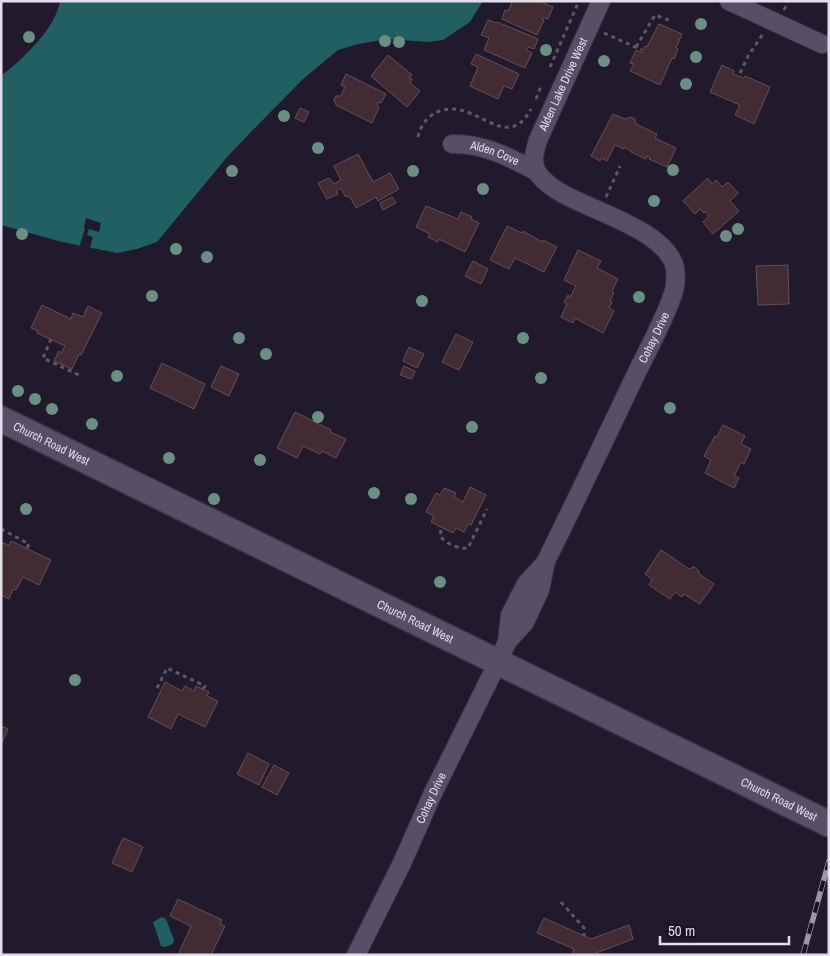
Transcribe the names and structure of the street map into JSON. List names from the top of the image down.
{
  "streets": {
    "street": [
      "Alden Lake Drive West",
      "Alden Cove",
      "Cohay Drive",
      "Church Road West"
    ]
  },
  "crossings": [
    ["Alden Lake Drive West", "Alden Cove"],
    ["Alden Lake Drive West", "Cohay Drive"],
    ["Alden Cove", "Cohay Drive"],
    ["Cohay Drive", "Church Road West"]
  ],
  "scale_bar": "50 m"
}
